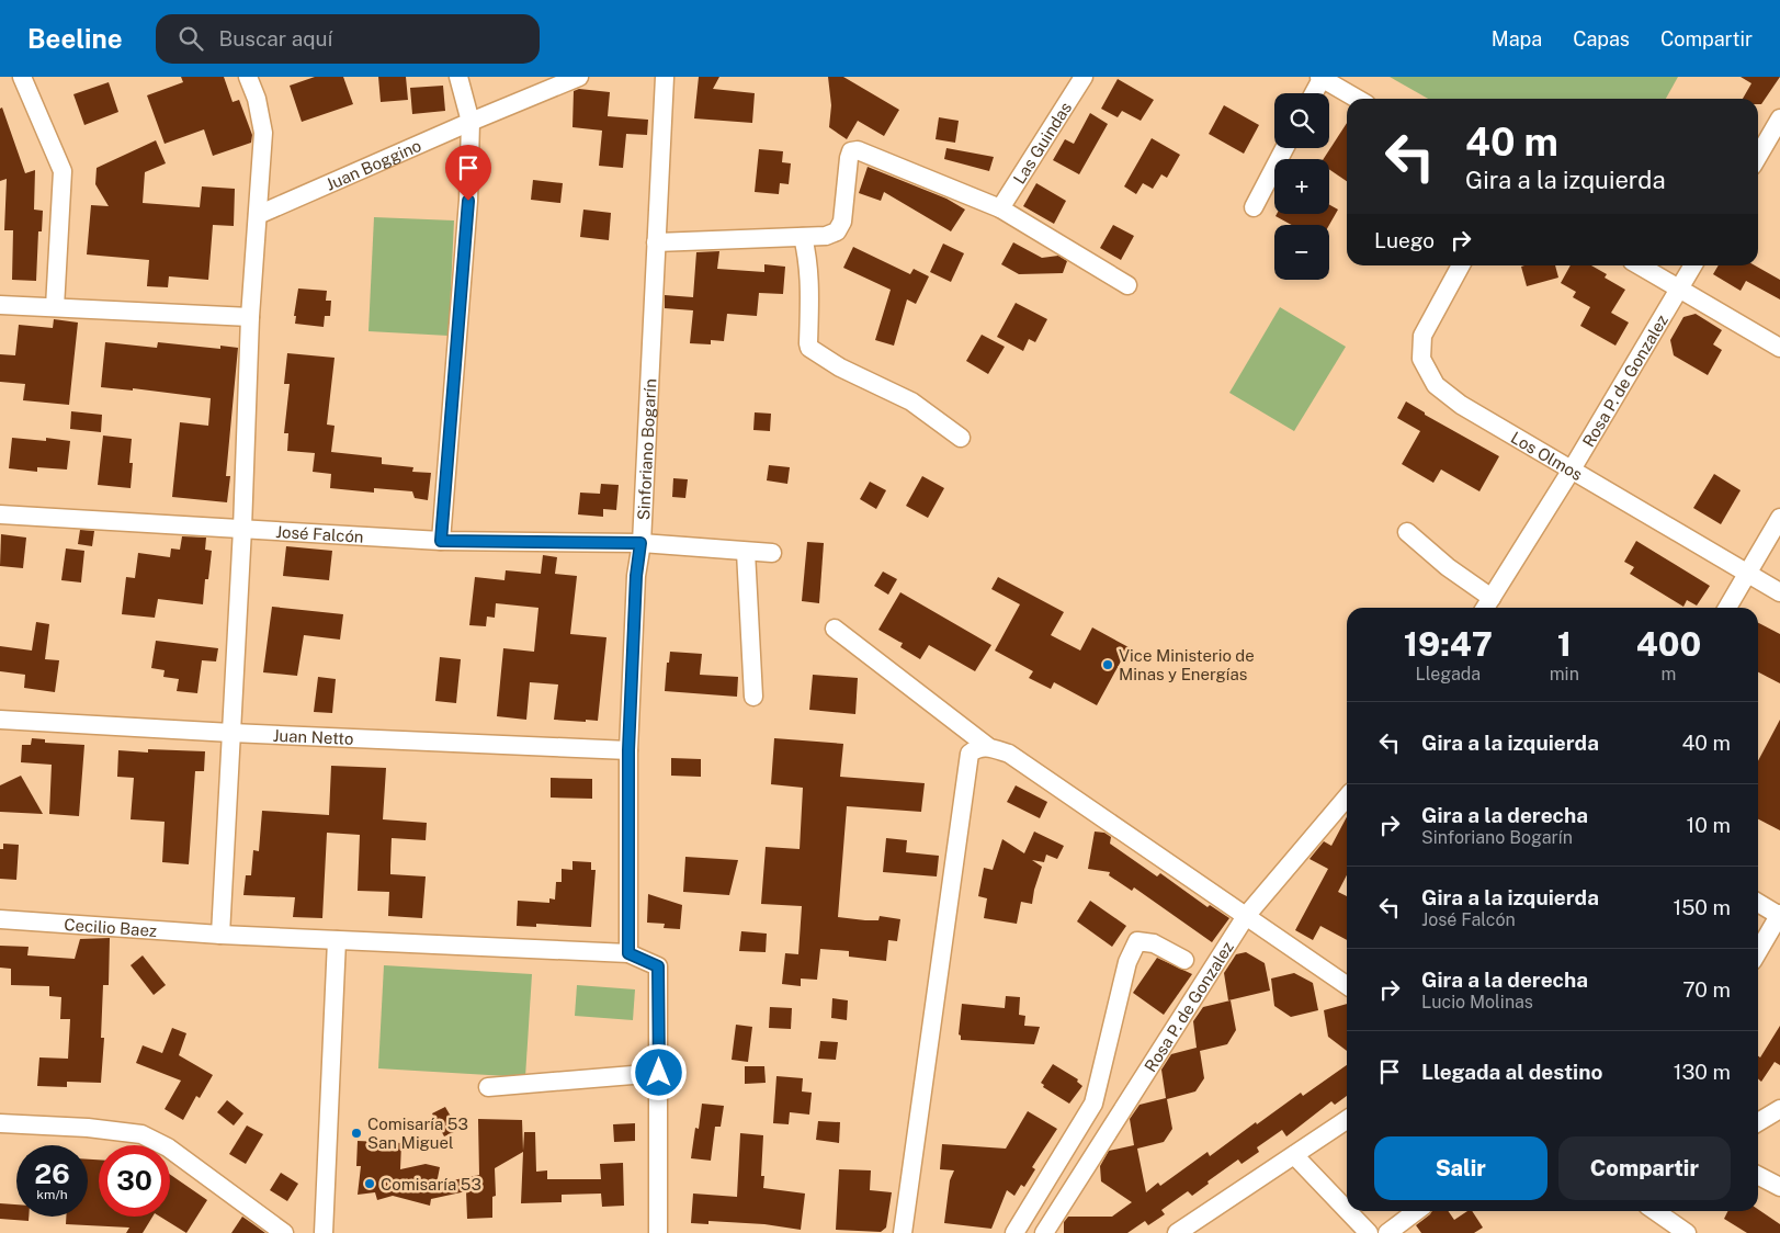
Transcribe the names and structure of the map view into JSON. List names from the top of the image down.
{
  "streets": {
    "street": [
      "Las Guindas",
      "Juan Boggino",
      "Rosa P. de Gonzalez",
      "Sinforiano Bogarín",
      "Los Olmos",
      "José Falcón",
      "Juan Netto",
      "Cecilio Baez"
    ]
  },
  "crossings": [
    ["Rosa P. de Gonzalez", "Los Olmos"],
    ["Sinforiano Bogarín", "José Falcón"],
    ["Sinforiano Bogarín", "Juan Netto"],
    ["Sinforiano Bogarín", "Cecilio Baez"]
  ],
  "places": ["Vice Ministerio de Minas y Energías", "Comisaría 53 San Miguel", "Comisaría 53"],
  "page": {
    "header": "Beeline",
    "search": "Buscar aquí",
    "nav": ["Mapa", "Capas", "Compartir"],
    "map_buttons": ["+", "−"],
    "turn": ["40 m", "Gira a la izquierda"],
    "then": "Luego",
    "eta": [
      "19:47",
      "Llegada",
      "1",
      "min",
      "400",
      "m"
    ],
    "list": [
      {
        "name": "Gira a la izquierda",
        "value": "40 m"
      },
      {
        "name": "Gira a la derecha",
        "note": "Sinforiano Bogarín",
        "value": "10 m"
      },
      {
        "name": "Gira a la izquierda",
        "note": "José Falcón",
        "value": "150 m"
      },
      {
        "name": "Gira a la derecha",
        "note": "Lucio Molinas",
        "value": "70 m"
      },
      {
        "name": "Llegada al destino",
        "value": "130 m"
      }
    ],
    "buttons": ["Salir", "Compartir"],
    "speed": "26 km/h",
    "limit": "30"
  }
}
